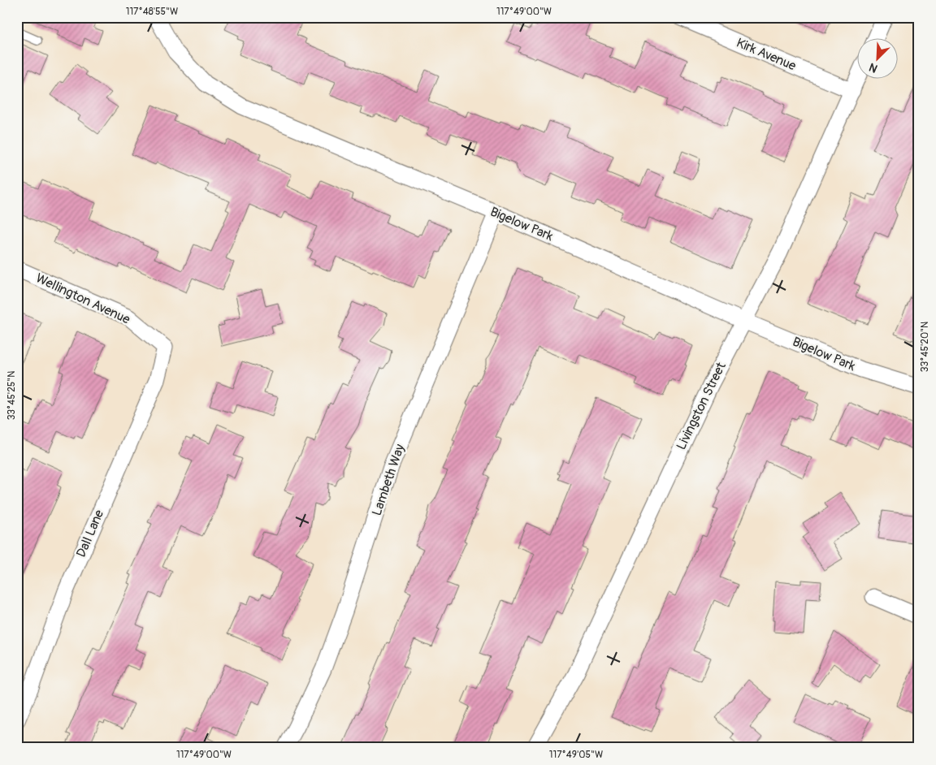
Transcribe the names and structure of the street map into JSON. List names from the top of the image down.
{
  "streets": {
    "street": [
      "Kirk Avenue",
      "Bigelow Park",
      "Wellington Avenue",
      "Livingston Street",
      "Lambeth Way",
      "Dall Lane"
    ]
  },
  "crossings": [
    ["Kirk Avenue", "Livingston Street"],
    ["Bigelow Park", "Livingston Street"],
    ["Bigelow Park", "Lambeth Way"],
    ["Wellington Avenue", "Dall Lane"]
  ],
  "north": "bottom left",
  "coordinates": [
    "117°48'55\"W",
    "117°49'00\"W",
    "33°45'20\"N",
    "33°45'25\"N",
    "117°49'05\"W"
  ]
}
